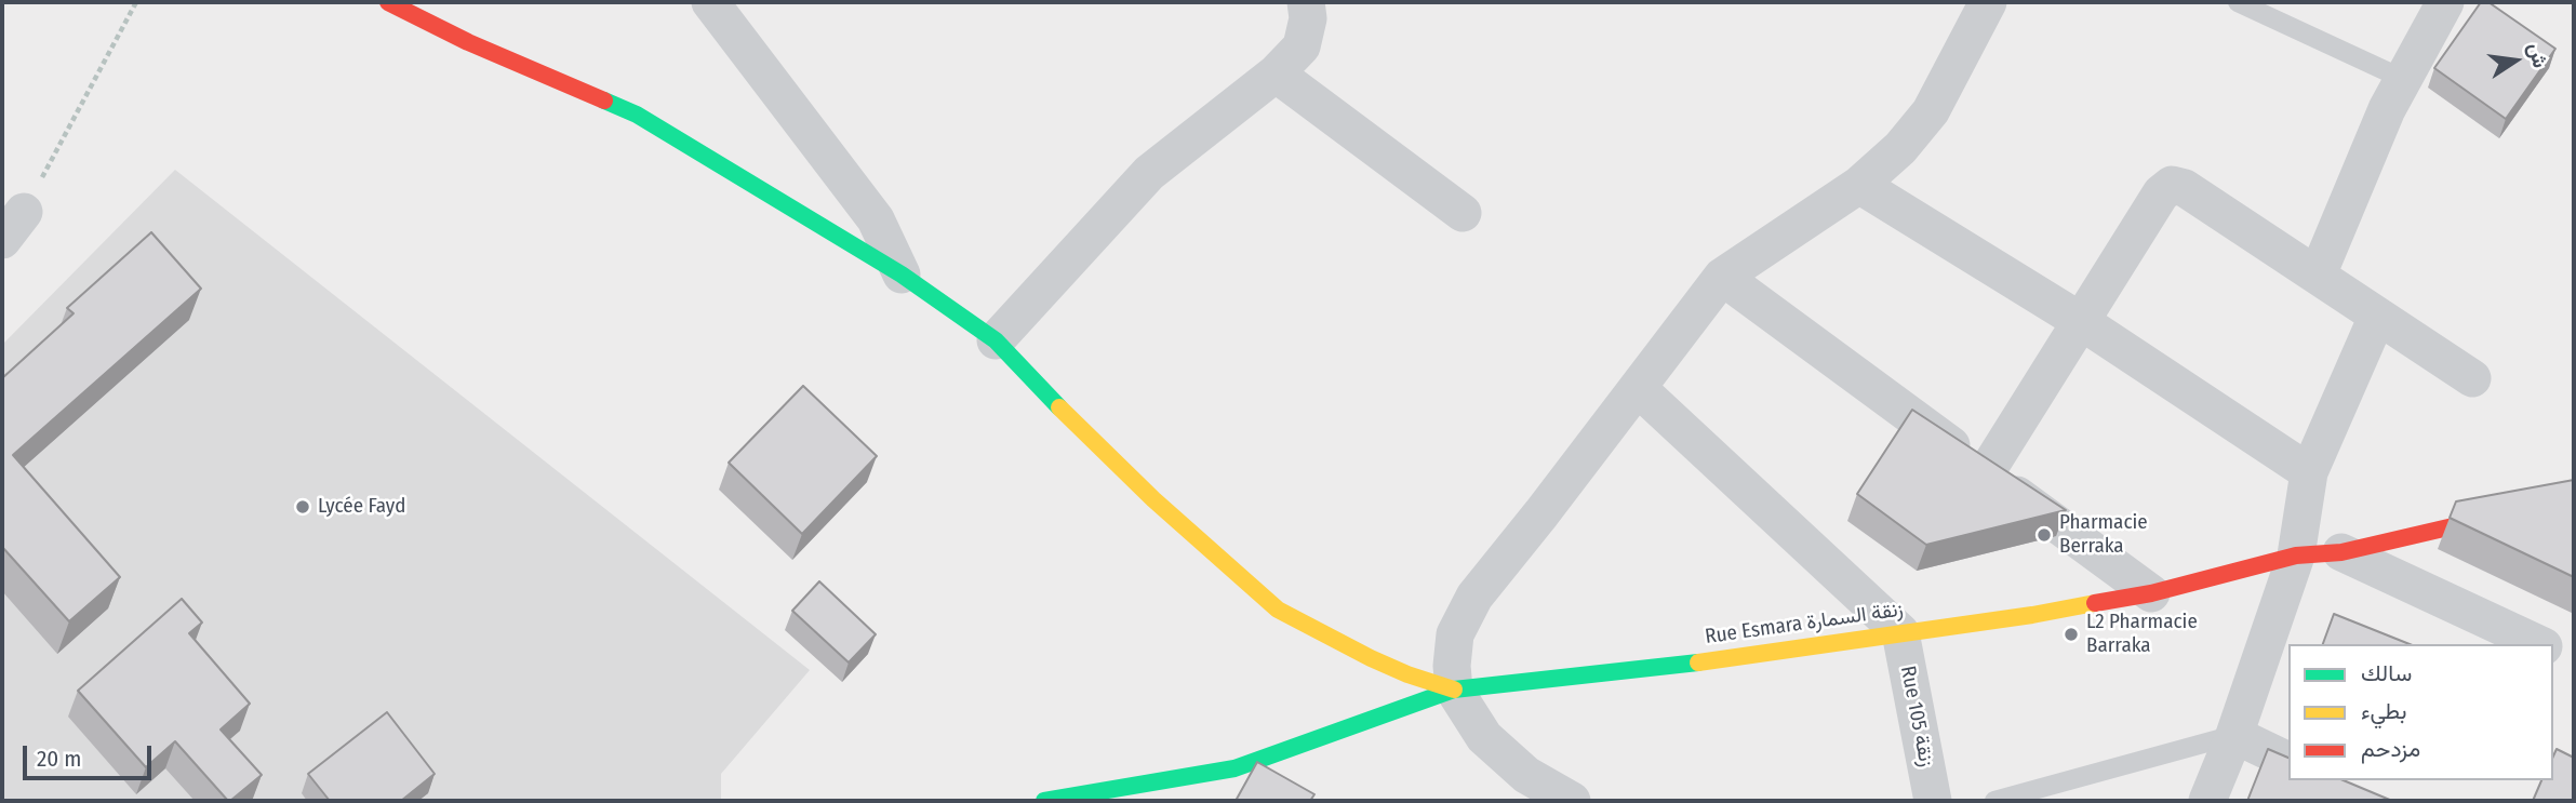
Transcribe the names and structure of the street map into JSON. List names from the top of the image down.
{
  "streets": {
    "street": ["Rue Esmara زنقة السمارة", "Rue 105 زنقة"]
  },
  "crossings": [
    ["Rue Esmara زنقة السمارة", "Rue 105 زنقة"]
  ],
  "places": ["Lycée Fayd", "Pharmacie Berraka", "L2 Pharmacie Barraka"],
  "legend": ["سالك", "بطيء", "مزدحم"],
  "scale_bar": "20 m",
  "north": "right"
}
